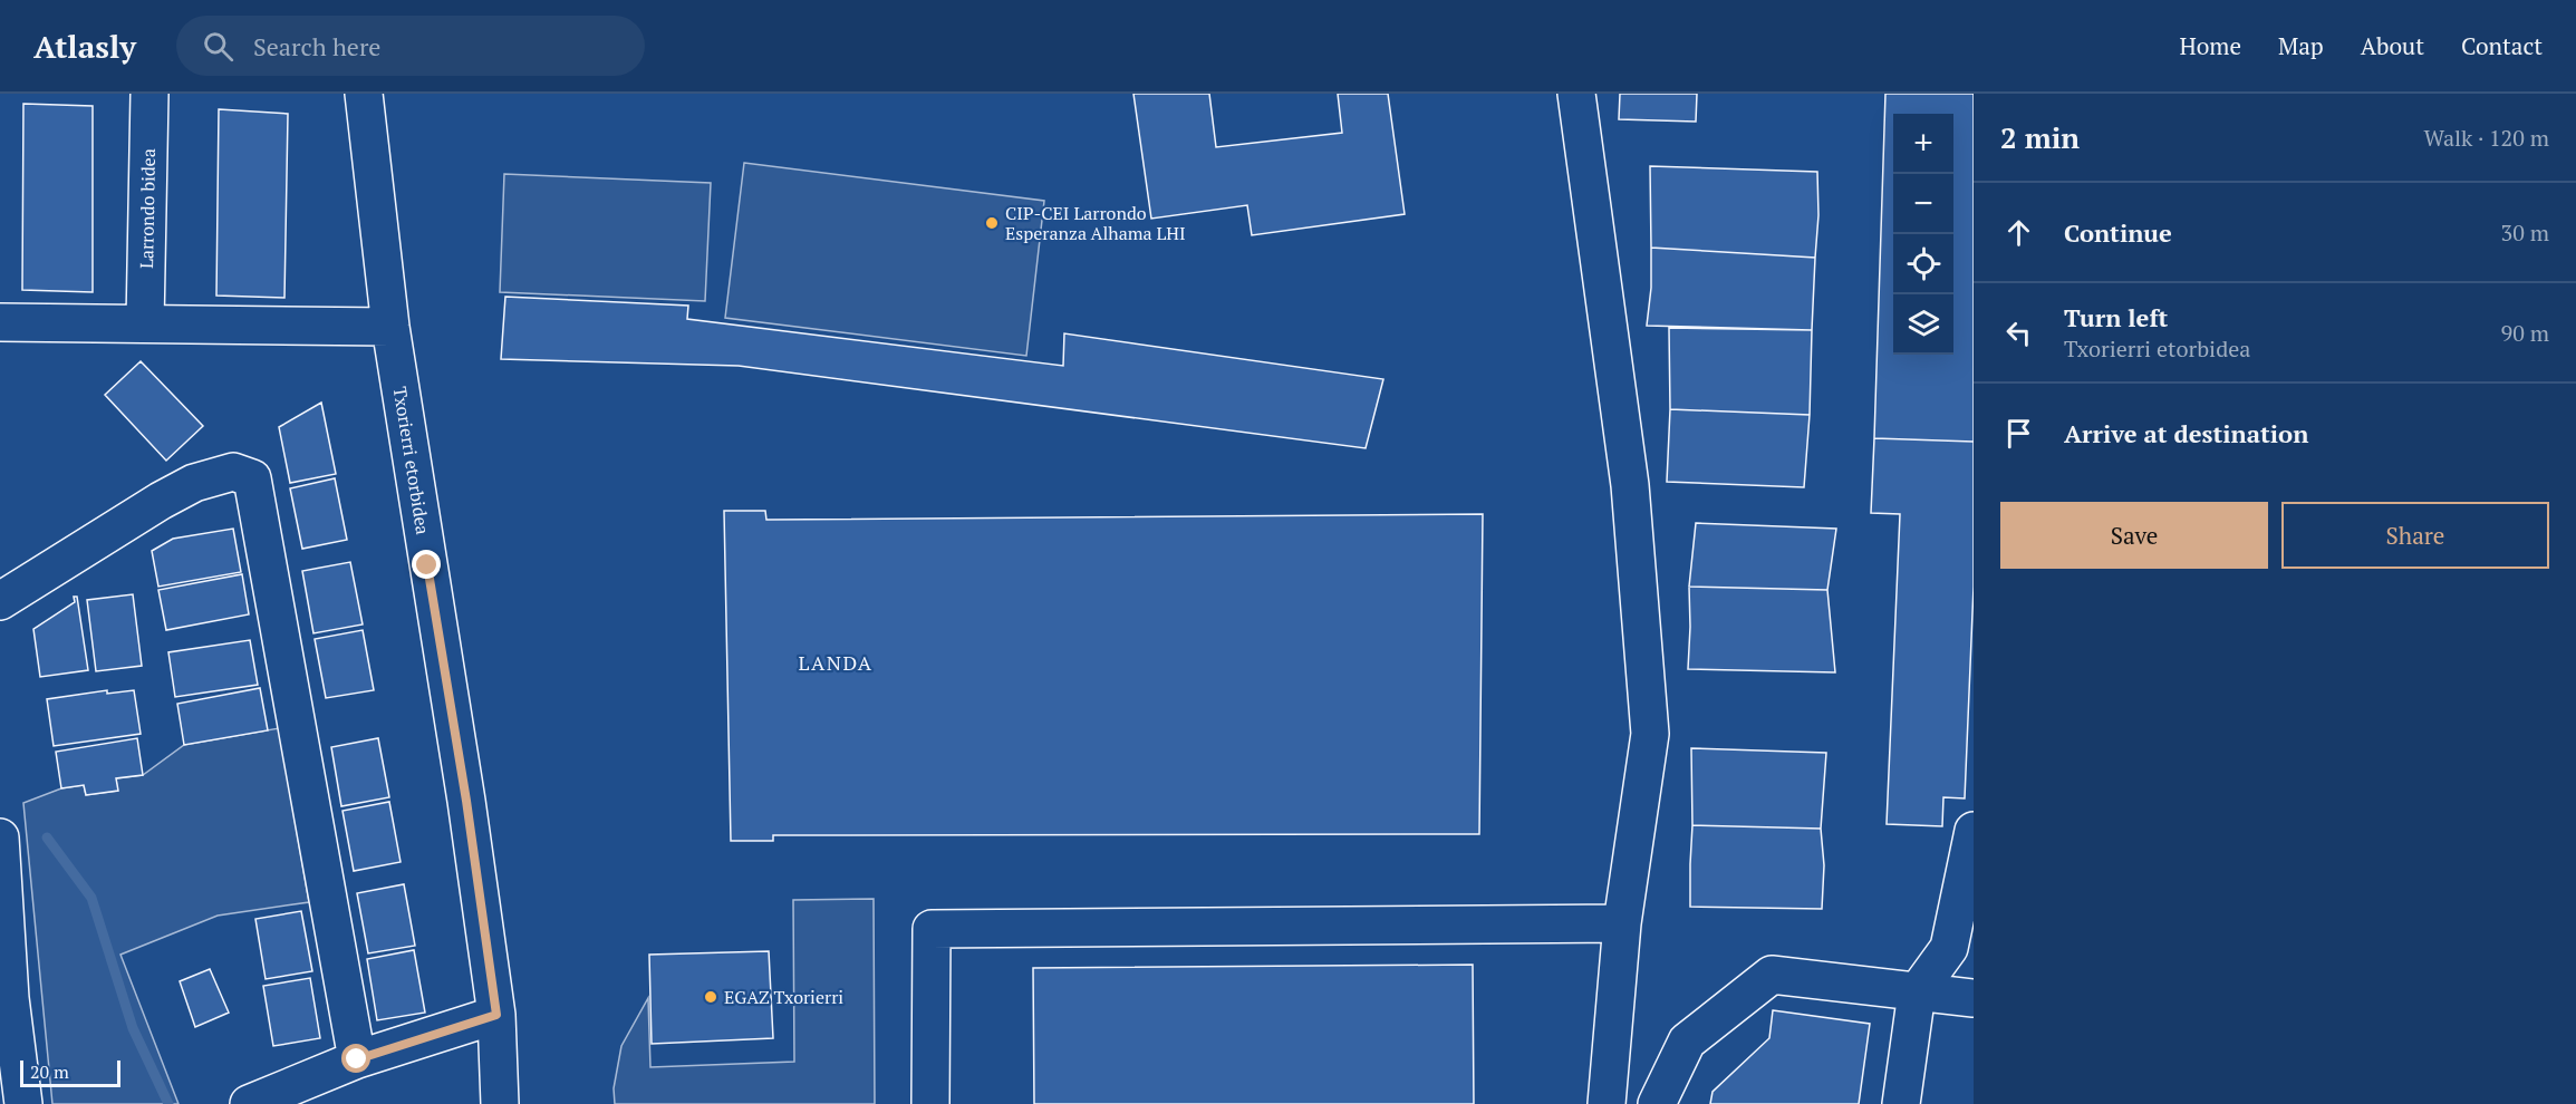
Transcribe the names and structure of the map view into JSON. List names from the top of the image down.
{
  "streets": {
    "street": ["Larrondo bidea", "Txorierri etorbidea"]
  },
  "districts": ["LANDA"],
  "places": ["CIP-CEI Larrondo Esperanza Alhama LHI", "EGAZ Txorierri"],
  "scale_bar": "20 m",
  "page": {
    "header": "Atlasly",
    "search": "Search here",
    "nav": [
      "Home",
      "Map",
      "About",
      "Contact"
    ],
    "heading": ["2 min", "Walk · 120 m"],
    "map_buttons": ["+", "−"],
    "list": [
      ["Continue", "30 m"],
      ["Turn left", "Txorierri etorbidea", "90 m"],
      "Arrive at destination"
    ],
    "buttons": ["Save", "Share"],
    "scale": "20 m"
  }
}
